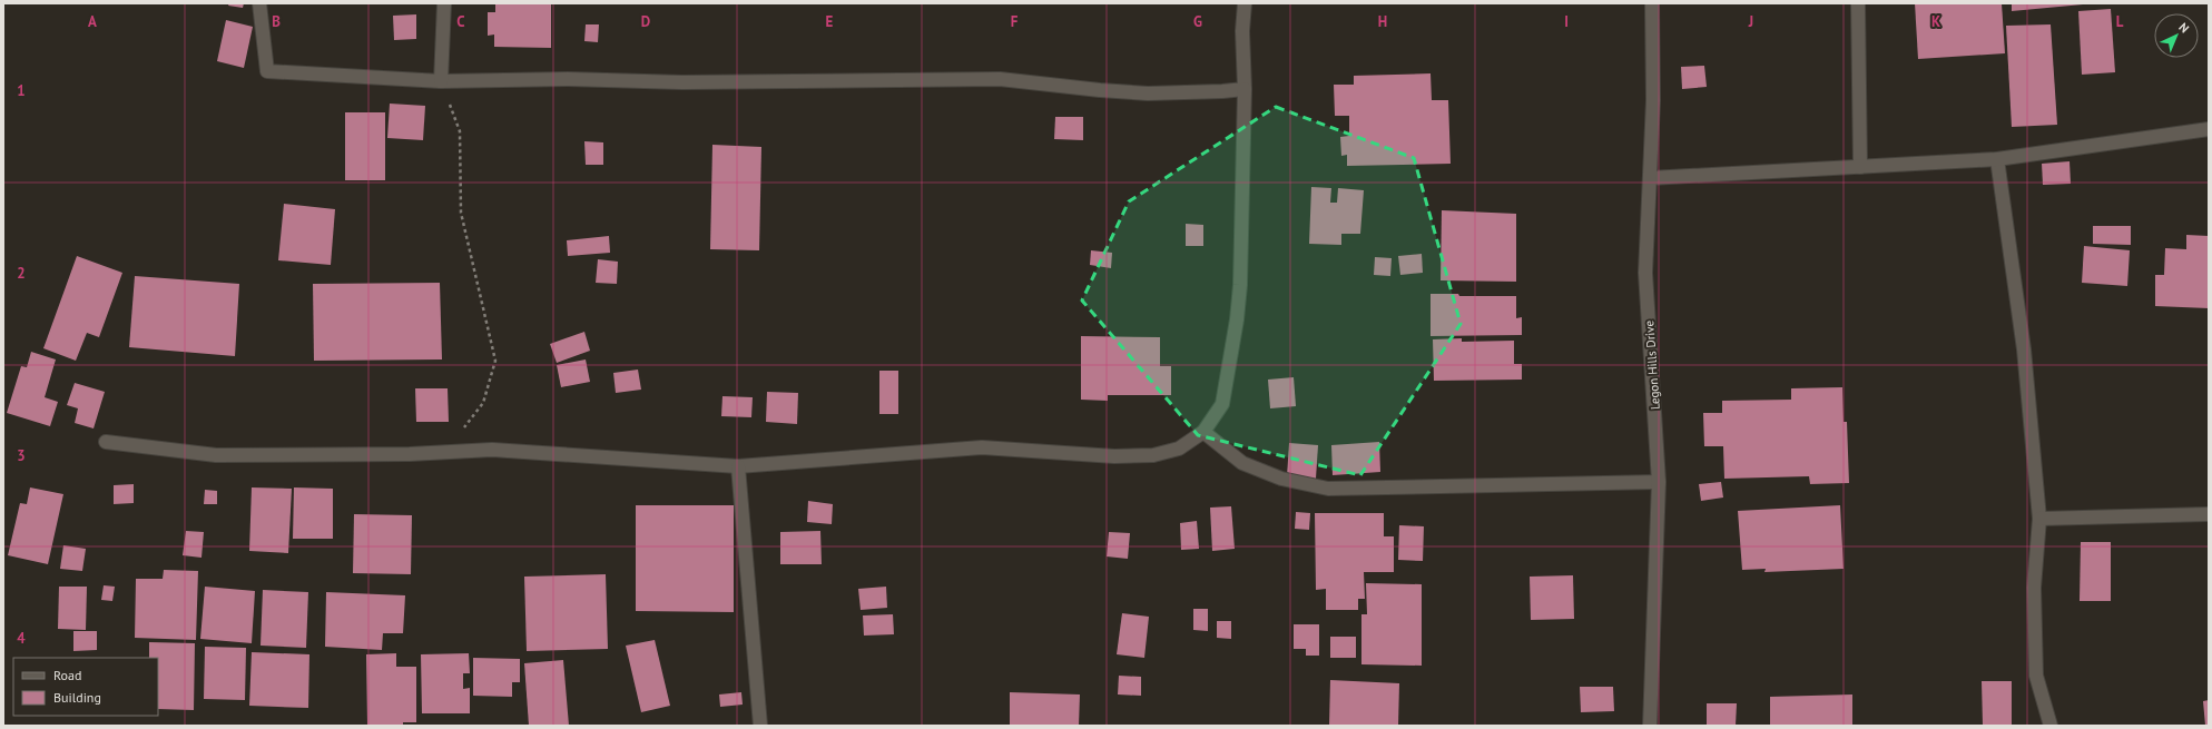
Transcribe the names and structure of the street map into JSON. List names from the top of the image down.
{
  "streets": {
    "street": ["Legon Hills Drive"]
  },
  "legend": ["Road", "Building"],
  "north": "top right",
  "grid": {
    "columns": [
      "A",
      "B",
      "C",
      "D",
      "E",
      "F",
      "G",
      "H",
      "I",
      "J",
      "K",
      "L"
    ],
    "rows": [
      "1",
      "2",
      "3",
      "4"
    ]
  }
}
